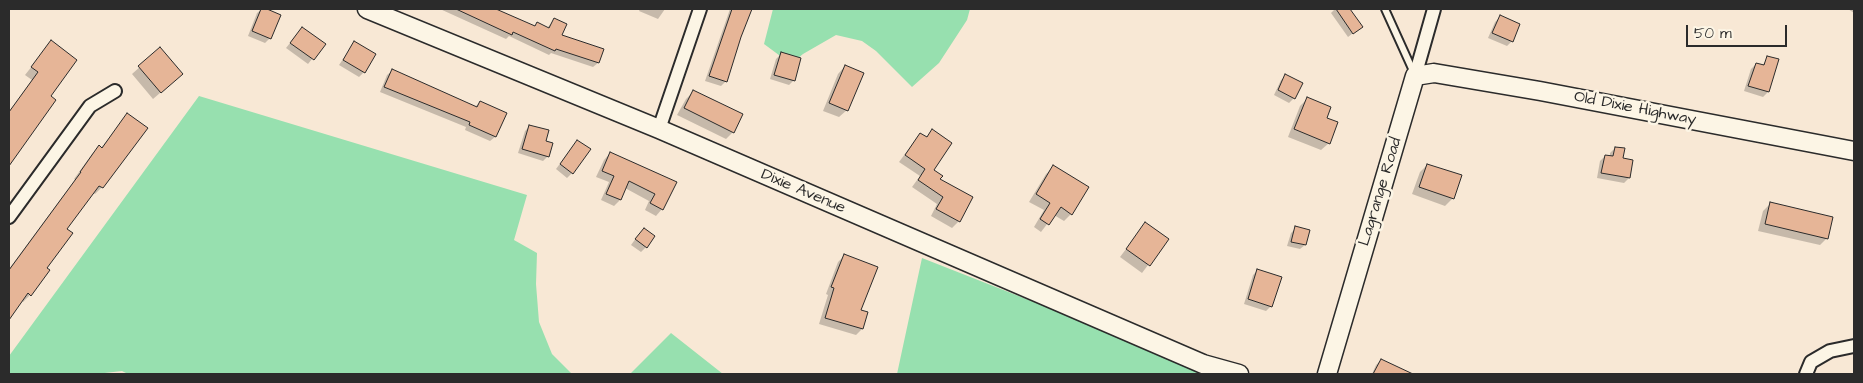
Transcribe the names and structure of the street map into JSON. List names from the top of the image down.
{
  "streets": {
    "street": ["Old Dixie Highway", "Dixie Avenue", "Lagrange Road"]
  },
  "crossings": [
    ["Old Dixie Highway", "Lagrange Road"]
  ],
  "scale_bar": "50 m"
}
